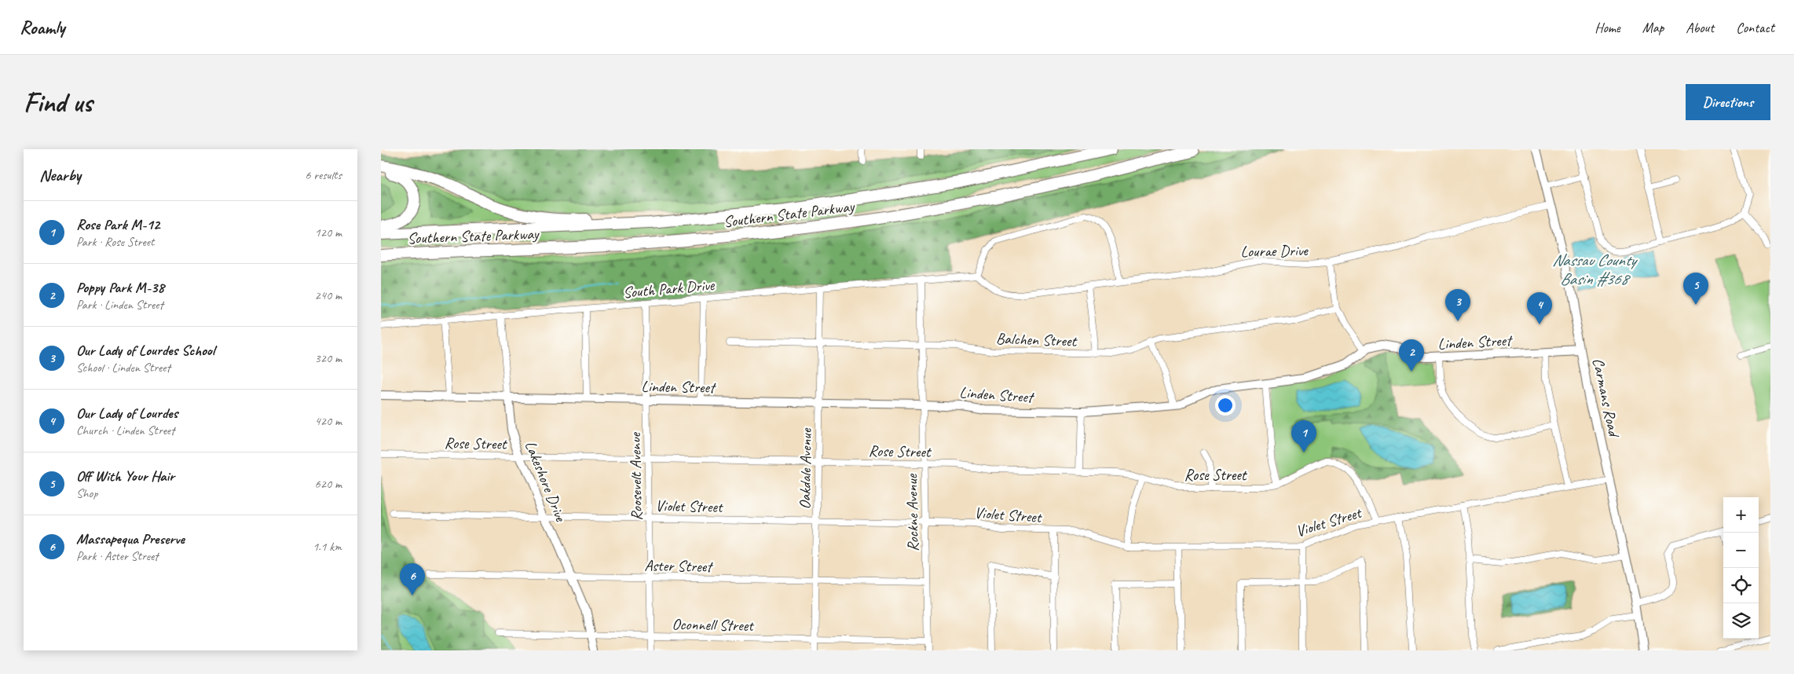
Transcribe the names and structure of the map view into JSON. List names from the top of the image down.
{
  "streets": {
    "highway": ["Southern State Parkway"],
    "street": [
      "Lourae Drive",
      "South Park Drive",
      "Balchen Street",
      "Linden Street",
      "Carmans Road",
      "Rose Street",
      "Oakdale Avenue",
      "Roosevelt Avenue",
      "Lakeshore Drive",
      "Violet Street",
      "Rockne Avenue",
      "Aster Street",
      "Oconnell Street"
    ]
  },
  "crossings": [
    ["Lourae Drive", "South Park Drive"],
    ["Lourae Drive", "Carmans Road"],
    ["South Park Drive", "Oakdale Avenue"],
    ["South Park Drive", "Roosevelt Avenue"],
    ["South Park Drive", "Lakeshore Drive"],
    ["South Park Drive", "Rockne Avenue"],
    ["Balchen Street", "Oakdale Avenue"],
    ["Balchen Street", "Rockne Avenue"],
    ["Linden Street", "Carmans Road"],
    ["Linden Street", "Oakdale Avenue"],
    ["Linden Street", "Roosevelt Avenue"],
    ["Linden Street", "Lakeshore Drive"],
    ["Linden Street", "Rockne Avenue"],
    ["Carmans Road", "Violet Street"],
    ["Rose Street", "Oakdale Avenue"],
    ["Rose Street", "Roosevelt Avenue"],
    ["Rose Street", "Lakeshore Drive"],
    ["Rose Street", "Violet Street"],
    ["Rose Street", "Rockne Avenue"],
    ["Oakdale Avenue", "Violet Street"],
    ["Oakdale Avenue", "Aster Street"],
    ["Oakdale Avenue", "Oconnell Street"],
    ["Roosevelt Avenue", "Violet Street"],
    ["Roosevelt Avenue", "Aster Street"],
    ["Roosevelt Avenue", "Oconnell Street"],
    ["Lakeshore Drive", "Violet Street"],
    ["Lakeshore Drive", "Aster Street"],
    ["Lakeshore Drive", "Oconnell Street"],
    ["Violet Street", "Rockne Avenue"],
    ["Rockne Avenue", "Aster Street"],
    ["Rockne Avenue", "Oconnell Street"]
  ],
  "water": ["Nassau County Basin #368"],
  "page": {
    "header": "Roamly",
    "nav": [
      "Home",
      "Map",
      "About",
      "Contact"
    ],
    "buttons": "Directions",
    "title": "Find us",
    "heading": ["Nearby", "6 results"],
    "list": [
      {
        "mark": "1",
        "name": "Rose Park M-12",
        "note": "Park · Rose Street",
        "value": "120 m"
      },
      {
        "mark": "2",
        "name": "Poppy Park M-38",
        "note": "Park · Linden Street",
        "value": "240 m"
      },
      {
        "mark": "3",
        "name": "Our Lady of Lourdes School",
        "note": "School · Linden Street",
        "value": "320 m"
      },
      {
        "mark": "4",
        "name": "Our Lady of Lourdes",
        "note": "Church · Linden Street",
        "value": "420 m"
      },
      {
        "mark": "5",
        "name": "Off With Your Hair",
        "note": "Shop",
        "value": "620 m"
      },
      {
        "mark": "6",
        "name": "Massapequa Preserve",
        "note": "Park · Aster Street",
        "value": "1.1 km"
      }
    ],
    "pins": [
      "5",
      "3",
      "4",
      "2",
      "1",
      "6"
    ],
    "map_buttons": ["+", "−"]
  }
}
